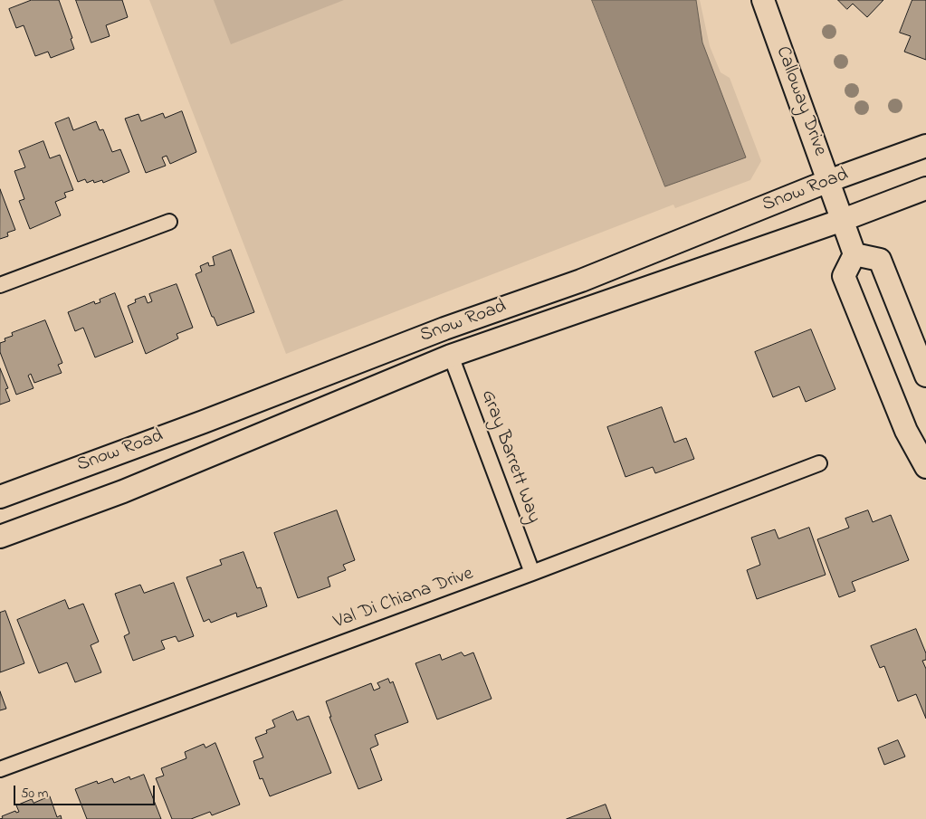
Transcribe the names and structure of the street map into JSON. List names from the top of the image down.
{
  "streets": {
    "main road": ["Calloway Drive", "Snow Road"],
    "street": ["Gray Barrett Way", "Val Di Chiana Drive"]
  },
  "crossings": [
    ["Calloway Drive", "Snow Road"],
    ["Snow Road", "Gray Barrett Way"],
    ["Gray Barrett Way", "Val Di Chiana Drive"]
  ],
  "scale_bar": "50 m"
}
